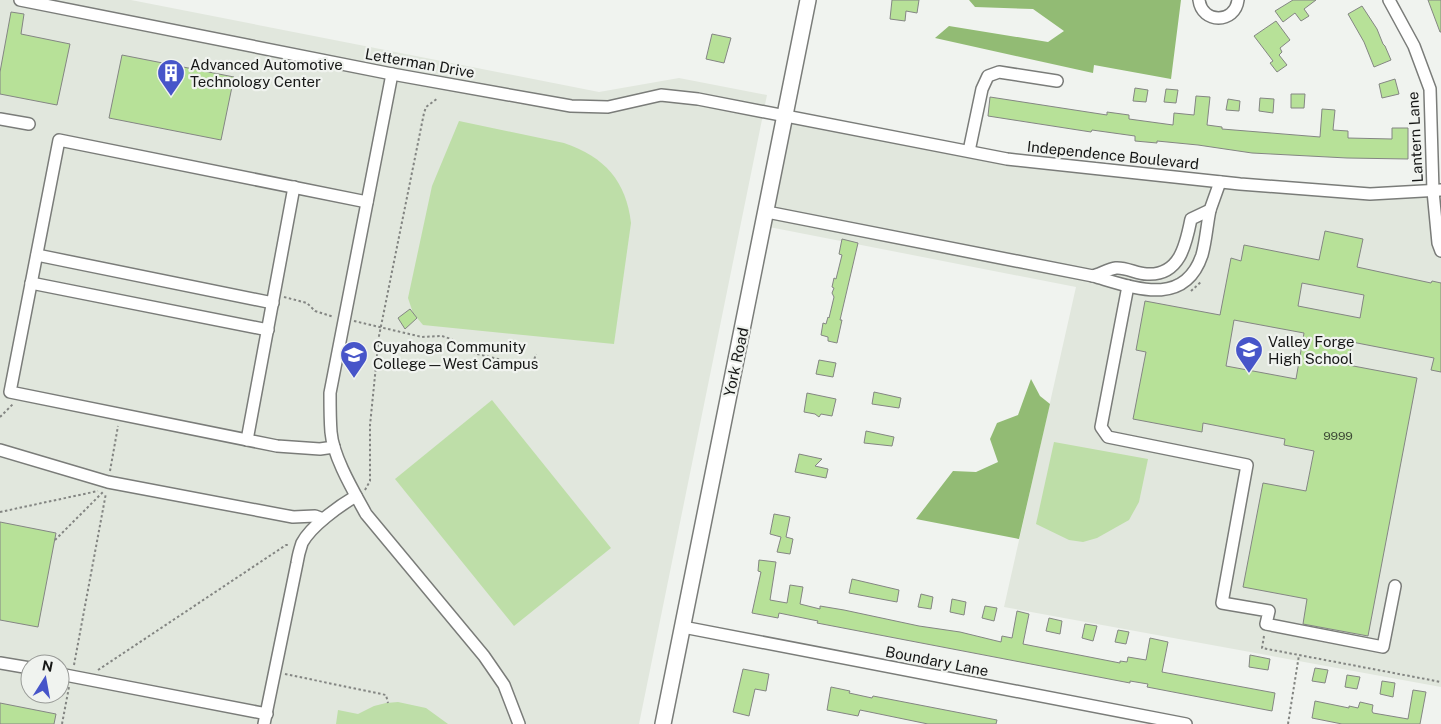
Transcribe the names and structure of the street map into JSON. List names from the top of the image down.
{
  "streets": {
    "main road": ["York Road"],
    "street": [
      "Letterman Drive",
      "Lantern Lane",
      "Independence Boulevard",
      "Boundary Lane"
    ]
  },
  "crossings": [
    ["Letterman Drive", "Independence Boulevard"],
    ["Letterman Drive", "York Road"],
    ["Lantern Lane", "Independence Boulevard"],
    ["Independence Boulevard", "York Road"],
    ["York Road", "Boundary Lane"]
  ],
  "places": {
    "building": ["Advanced Automotive Technology Center"],
    "school or university": ["Valley Forge High School", "Cuyahoga Community College—West Campus"]
  },
  "house_numbers": ["9999"],
  "north": "top"
}
